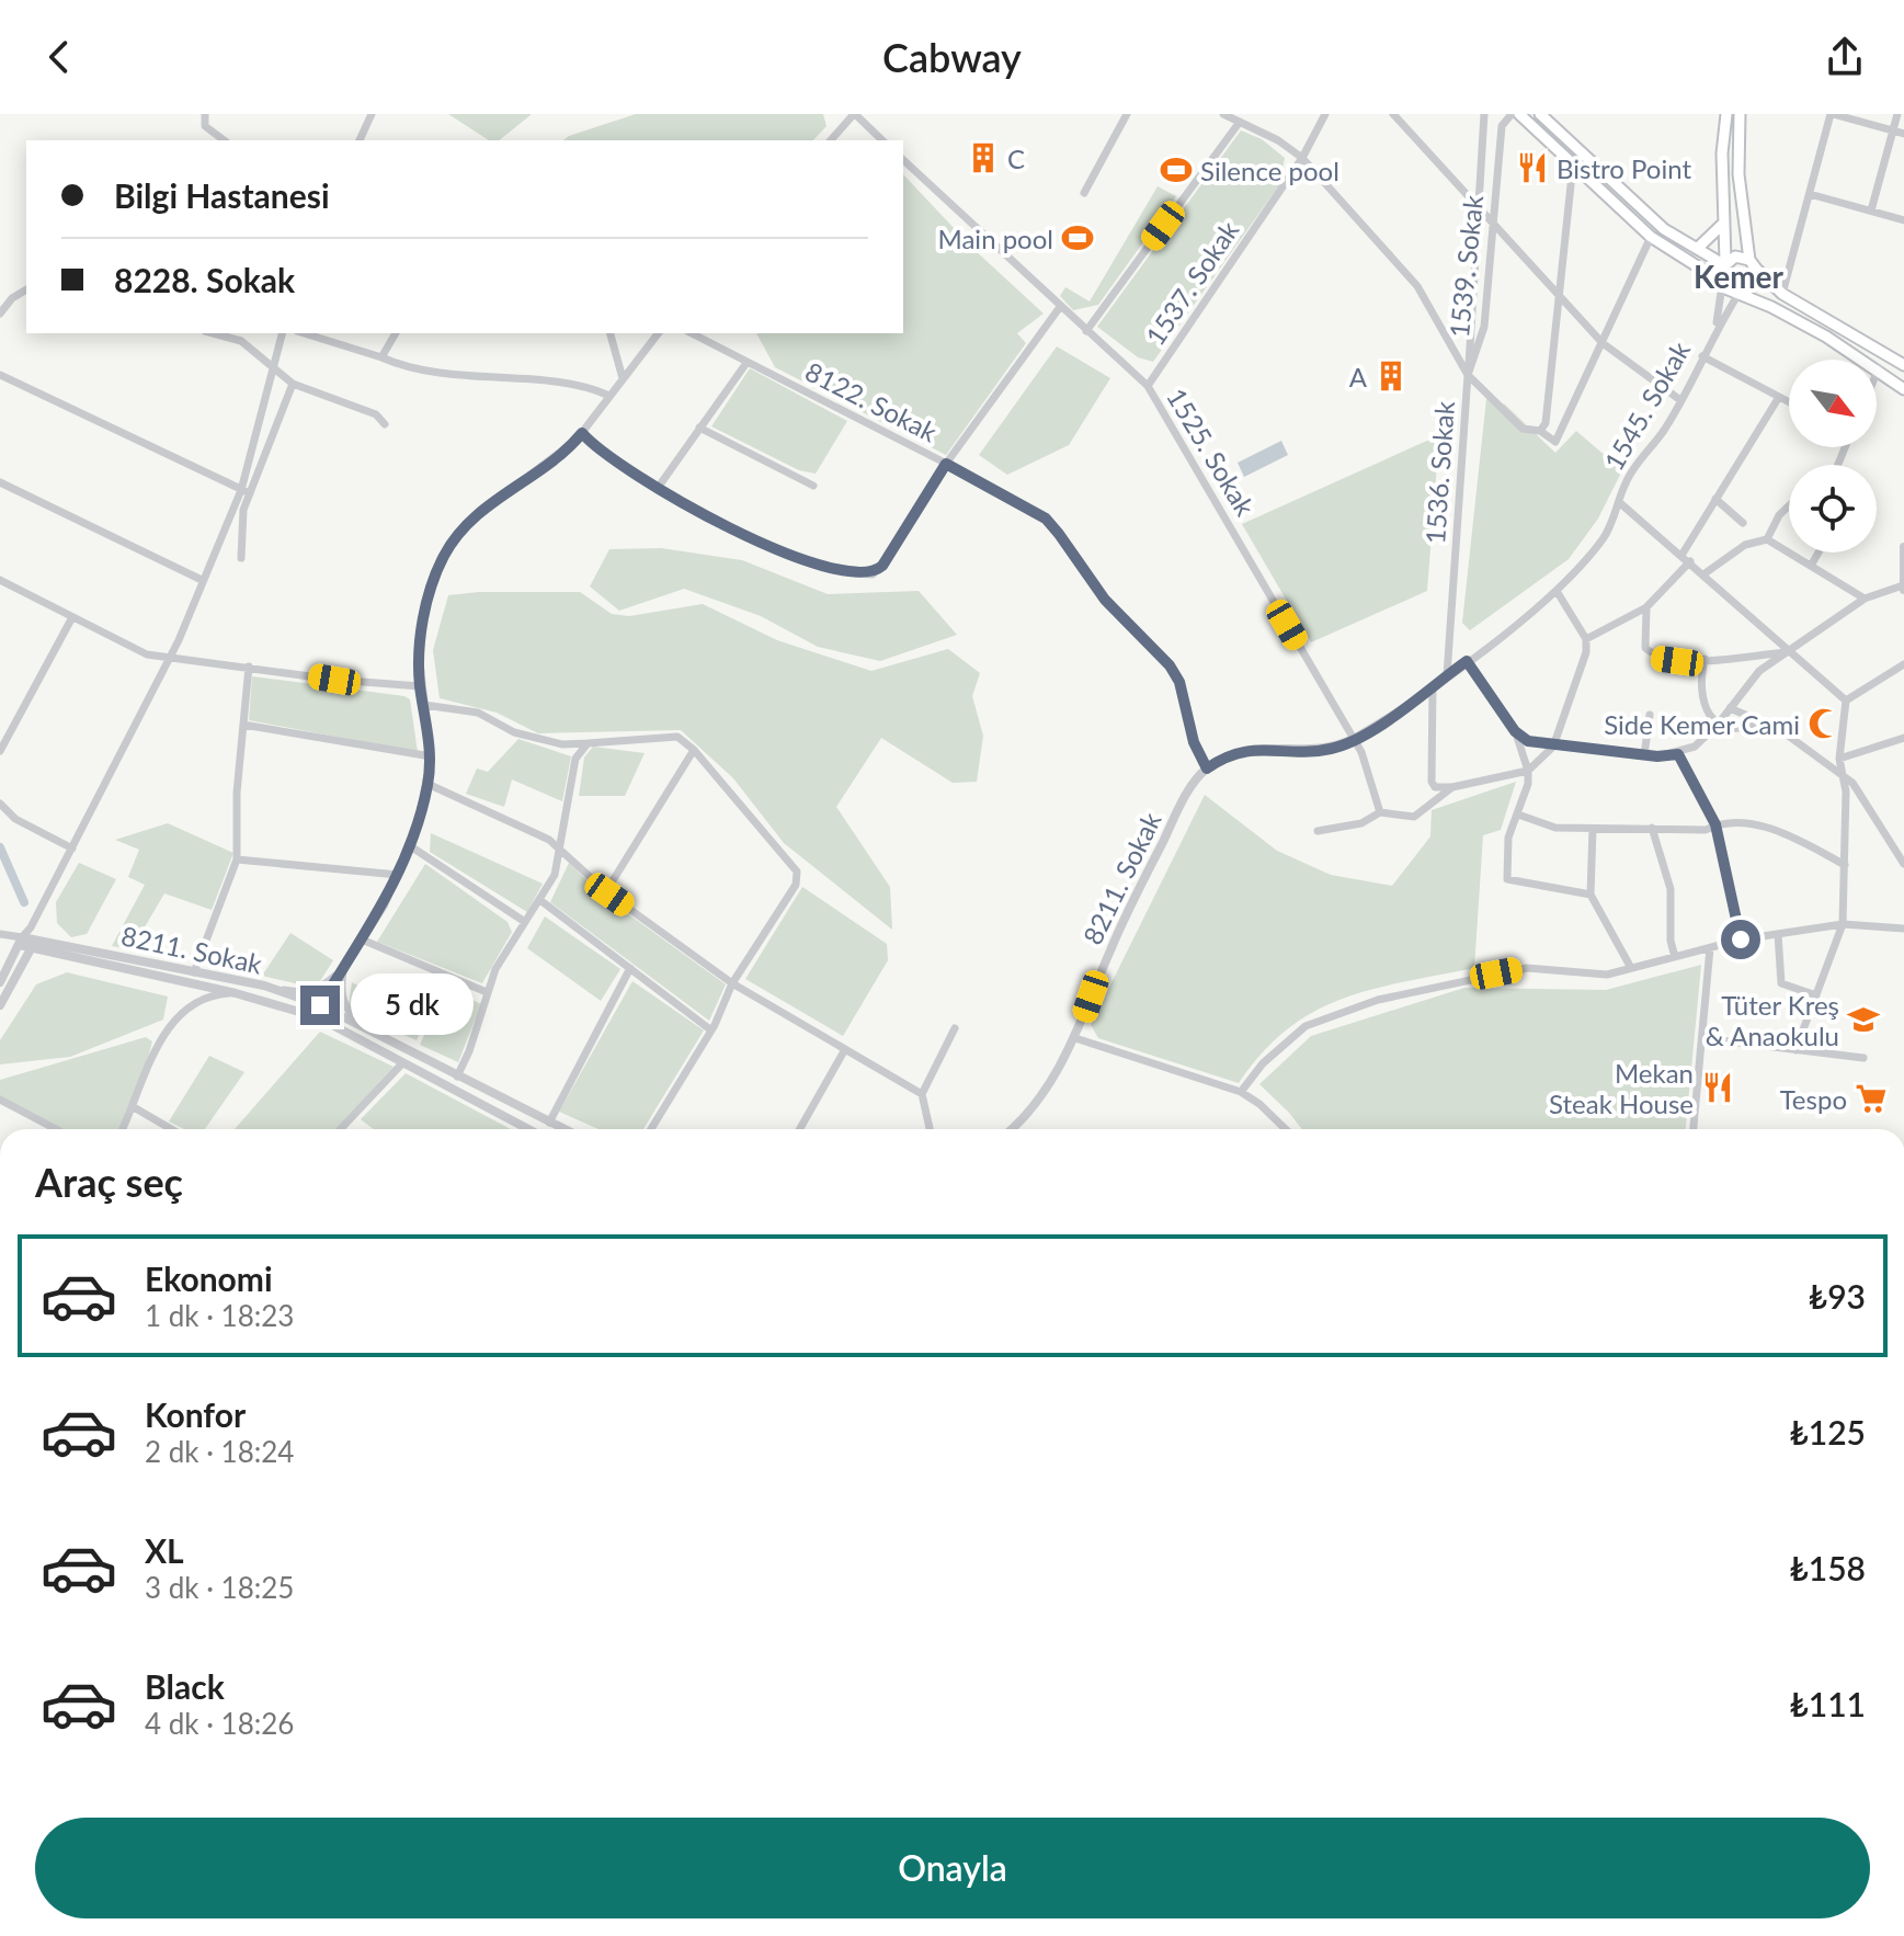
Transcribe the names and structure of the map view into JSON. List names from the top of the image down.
{
  "streets": {
    "street": [
      "1539. Sokak",
      "1537. Sokak",
      "8122. Sokak",
      "1545. Sokak",
      "1525. Sokak",
      "1536. Sokak",
      "8211. Sokak"
    ]
  },
  "crossings": [
    ["1539. Sokak", "1536. Sokak"],
    ["1537. Sokak", "1525. Sokak"],
    ["1537. Sokak", "1536. Sokak"],
    ["8122. Sokak", "8211. Sokak"],
    ["1545. Sokak", "1525. Sokak"],
    ["1545. Sokak", "1536. Sokak"],
    ["1545. Sokak", "8211. Sokak"],
    ["1525. Sokak", "8211. Sokak"]
  ],
  "districts": ["Kemer"],
  "places": {
    "building": ["C", "A"],
    "restaurant": ["Bistro Point", "Mekan Steak House"],
    "sports": ["Silence pool", "Main pool"],
    "mosque": ["Side Kemer Cami"],
    "school or university": ["Tüter Kreş & Anaokulu"],
    "supermarket": ["Tespo"]
  },
  "north": "bottom right",
  "page": {
    "header": "Cabway",
    "banner": ["Bilgi Hastanesi", "8228. Sokak"],
    "bubble": "5 dk",
    "heading": "Araç seç",
    "list": [
      {
        "name": "Ekonomi",
        "note": "1 dk · 18:23",
        "value": "₺93"
      },
      {
        "name": "Konfor",
        "note": "2 dk · 18:24",
        "value": "₺125"
      },
      {
        "name": "XL",
        "note": "3 dk · 18:25",
        "value": "₺158"
      },
      {
        "name": "Black",
        "note": "4 dk · 18:26",
        "value": "₺111"
      }
    ],
    "buttons": "Onayla"
  }
}
